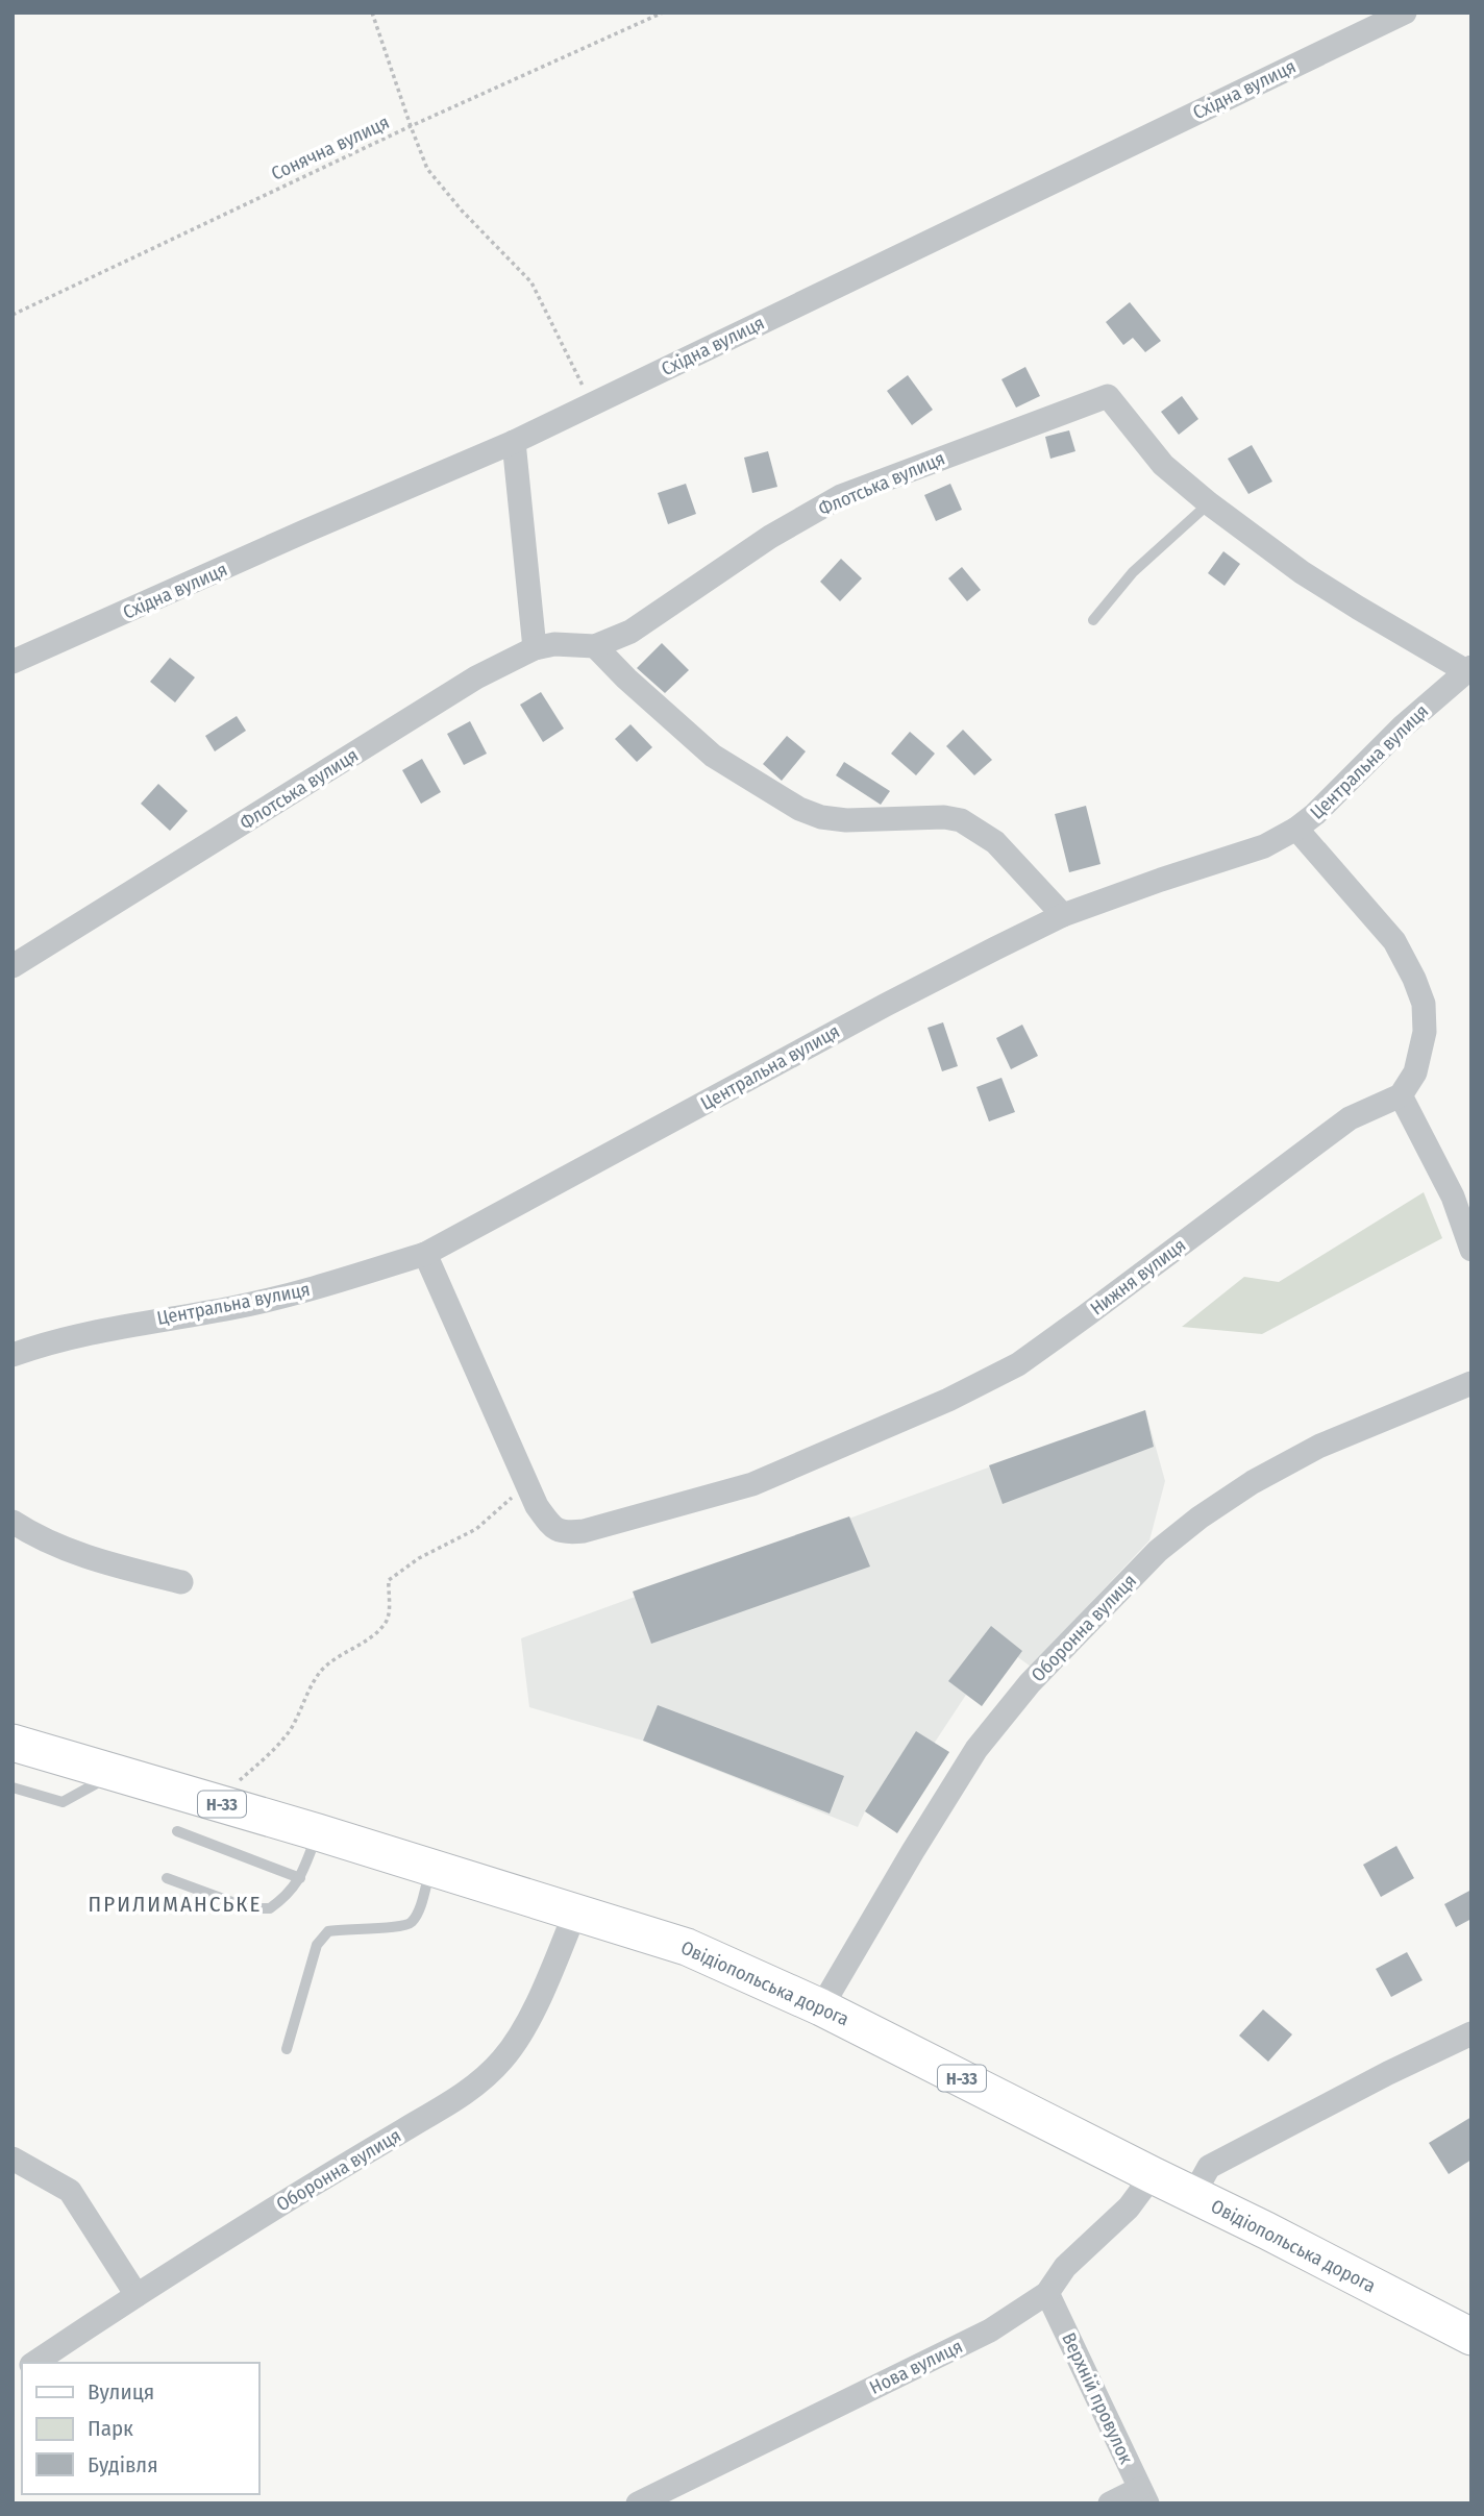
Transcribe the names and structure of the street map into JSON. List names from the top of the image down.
{
  "streets": {
    "main road": ["Н-33", "Овідіопольська дорога"],
    "street": [
      "Східна вулиця",
      "Флотська вулиця",
      "Центральна вулиця",
      "Нижня вулиця",
      "Оборонна вулиця",
      "Нова вулиця",
      "Верхній провулок"
    ],
    "path": ["Сонячна вулиця"]
  },
  "crossings": [
    ["Оборонна вулиця", "Овідіопольська дорога"],
    ["Овідіопольська дорога", "Нова вулиця"],
    ["Нова вулиця", "Верхній провулок"]
  ],
  "districts": ["ПРИЛИМАНСЬКЕ"],
  "legend": ["Вулиця", "Парк", "Будівля"]
}
